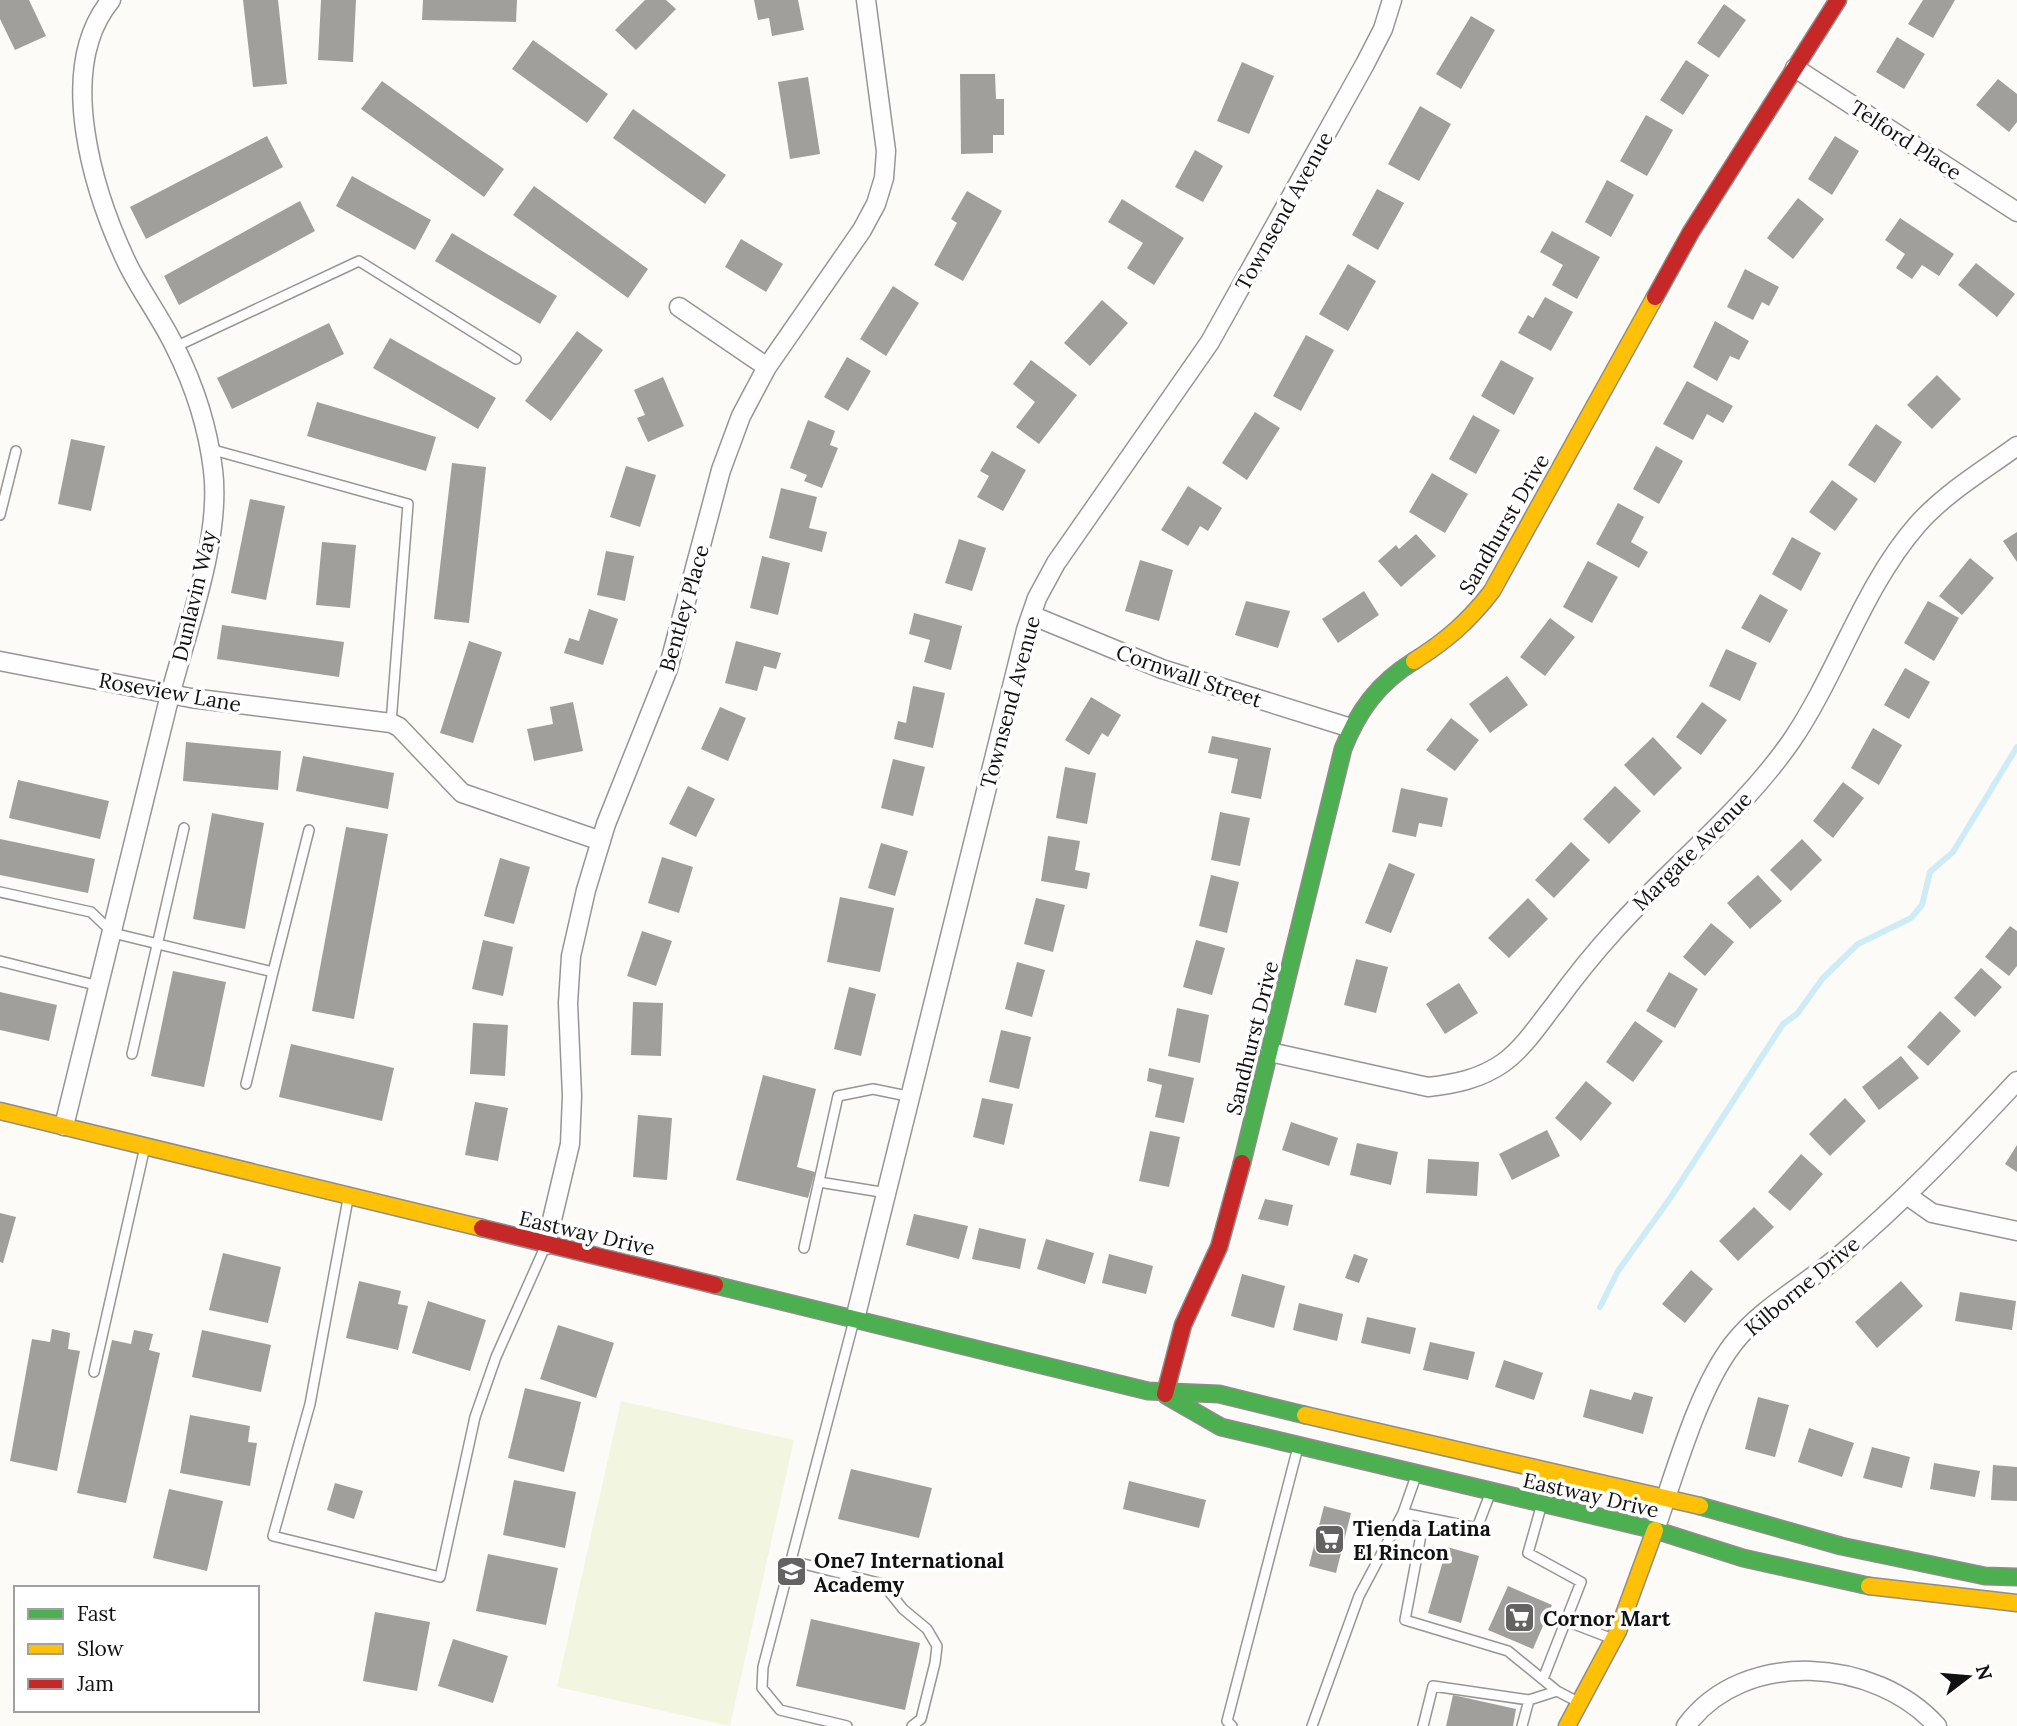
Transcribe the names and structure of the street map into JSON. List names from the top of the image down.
{
  "streets": {
    "main road": ["Sandhurst Drive", "Eastway Drive", "Kilborne Drive"],
    "street": [
      "Telford Place",
      "Townsend Avenue",
      "Dunlavin Way",
      "Bentley Place",
      "Cornwall Street",
      "Roseview Lane",
      "Margate Avenue"
    ]
  },
  "crossings": [
    ["Telford Place", "Sandhurst Drive"],
    ["Townsend Avenue", "Cornwall Street"],
    ["Townsend Avenue", "Eastway Drive"],
    ["Sandhurst Drive", "Cornwall Street"],
    ["Sandhurst Drive", "Margate Avenue"],
    ["Sandhurst Drive", "Eastway Drive"],
    ["Dunlavin Way", "Roseview Lane"],
    ["Dunlavin Way", "Eastway Drive"],
    ["Bentley Place", "Eastway Drive"],
    ["Eastway Drive", "Kilborne Drive"]
  ],
  "places": {
    "supermarket": ["Tienda Latina El Rincon", "Cornor Mart"],
    "school or university": ["One7 International Academy"]
  },
  "legend": ["Fast", "Slow", "Jam"],
  "north": "right"
}
